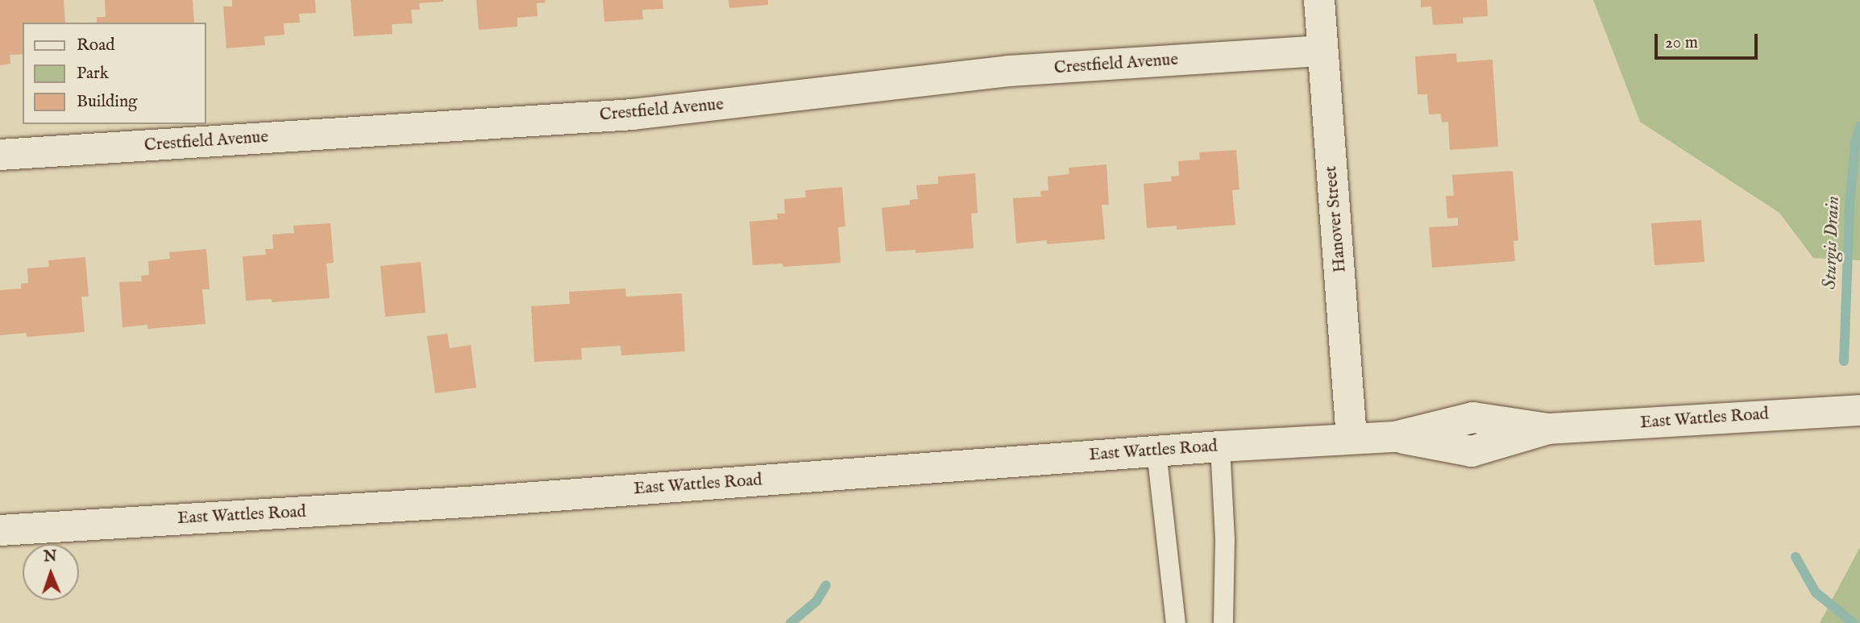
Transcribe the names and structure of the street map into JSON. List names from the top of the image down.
{
  "streets": {
    "main road": ["Crestfield Avenue", "Hanover Street", "East Wattles Road"]
  },
  "crossings": [
    ["Crestfield Avenue", "Hanover Street"],
    ["Hanover Street", "East Wattles Road"]
  ],
  "water": ["Sturgis Drain"],
  "legend": ["Road", "Park", "Building"],
  "scale_bar": "20 m",
  "north": "top"
}
